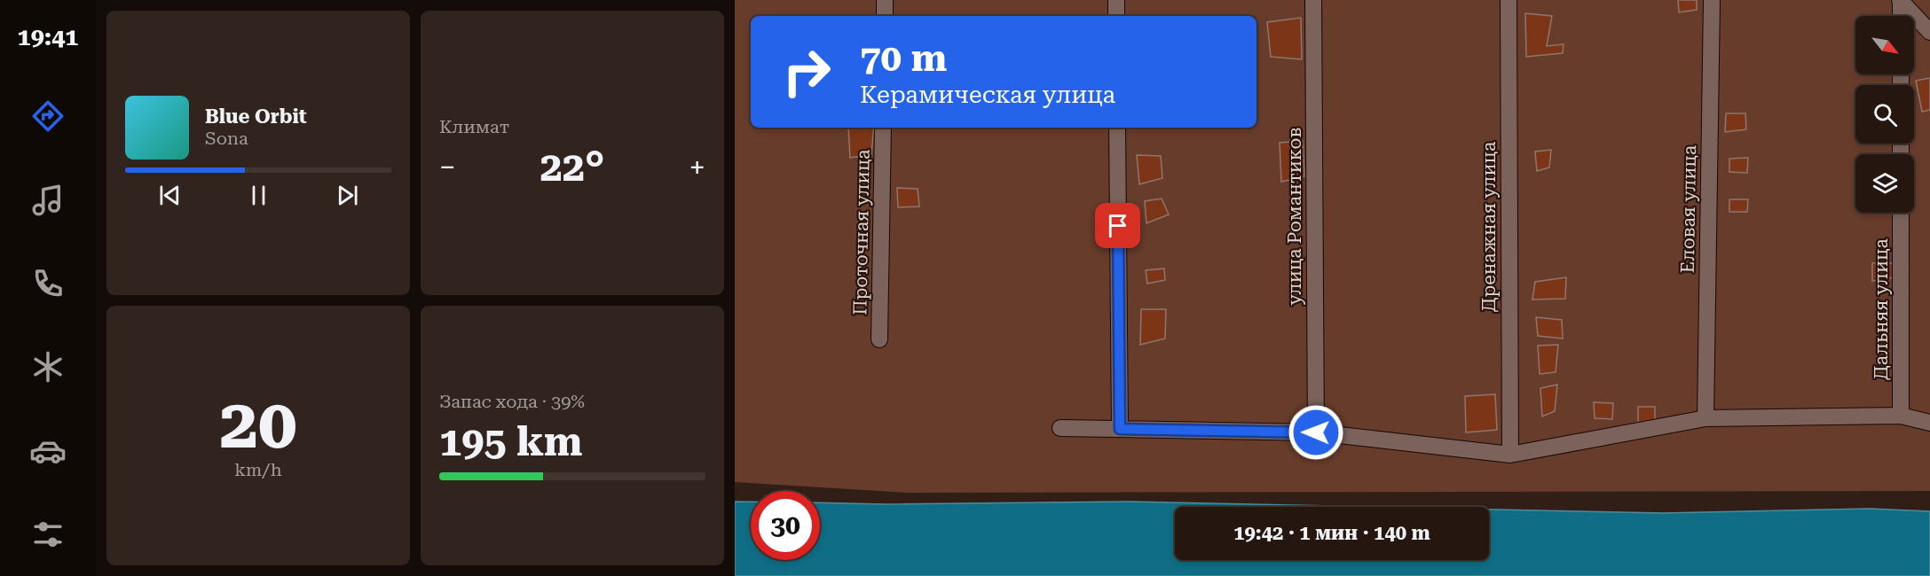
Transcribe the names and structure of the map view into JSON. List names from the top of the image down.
{
  "streets": {
    "street": [
      "Еловая улица",
      "улица Романтиков",
      "Дренажная улица",
      "Проточная улица",
      "Дальняя улица"
    ]
  },
  "north": "bottom right",
  "page": {
    "tabs": "19:41",
    "tile": [
      "Климат",
      ["20", "km/h"],
      ["Запас хода · 39%", "195 km"]
    ],
    "turn": ["70 m", "Керамическая улица"],
    "song": ["Blue Orbit", "Sona"],
    "heat": ["−", "22°", "+"],
    "limit": "30",
    "trip": "19:42 · 1 мин · 140 m"
  }
}
